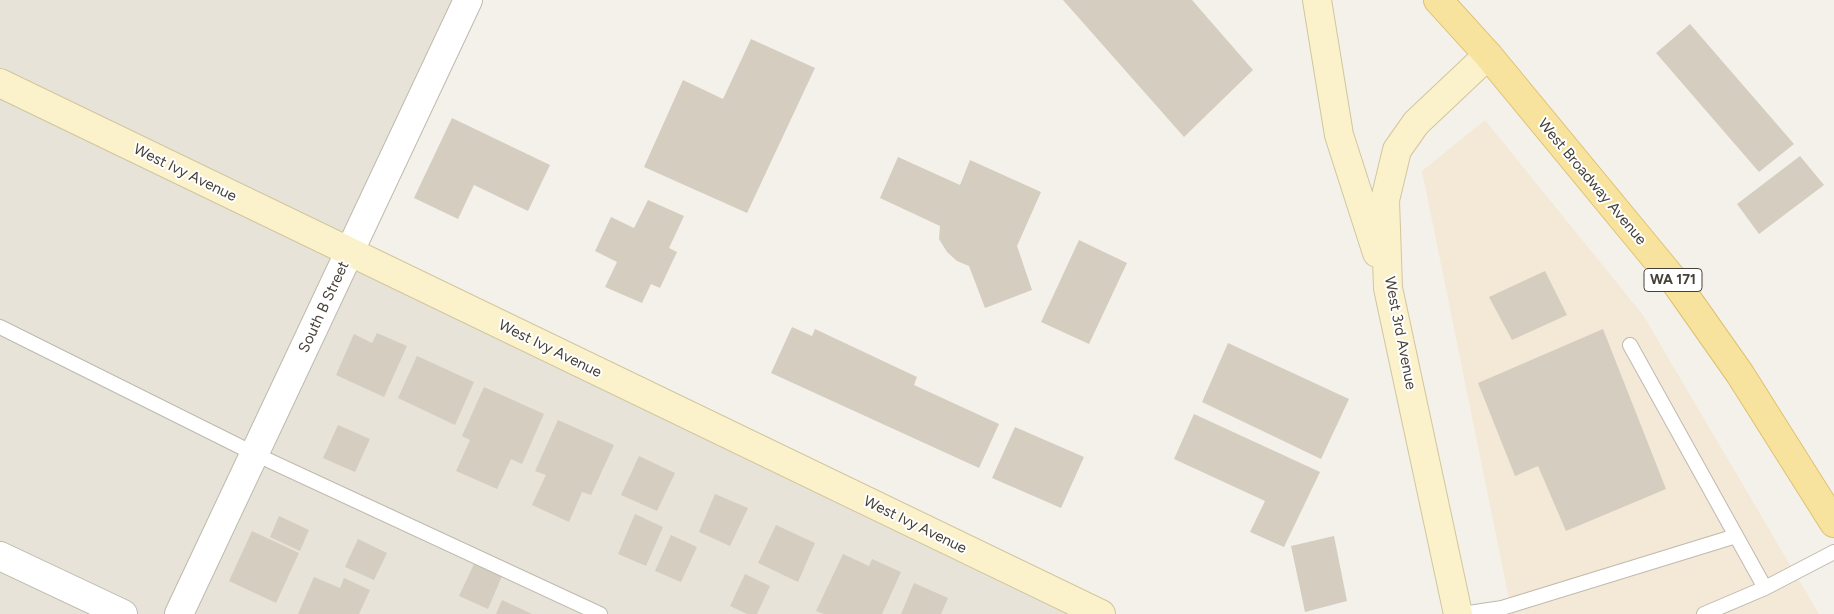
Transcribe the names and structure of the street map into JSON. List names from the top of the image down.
{
  "streets": {
    "main road": ["West Broadway Avenue", "WA 171"],
    "street": ["West Ivy Avenue", "South B Street", "West 3rd Avenue"]
  },
  "crossings": [
    ["West Ivy Avenue", "South B Street"],
    ["West Broadway Avenue", "West 3rd Avenue"]
  ]
}
